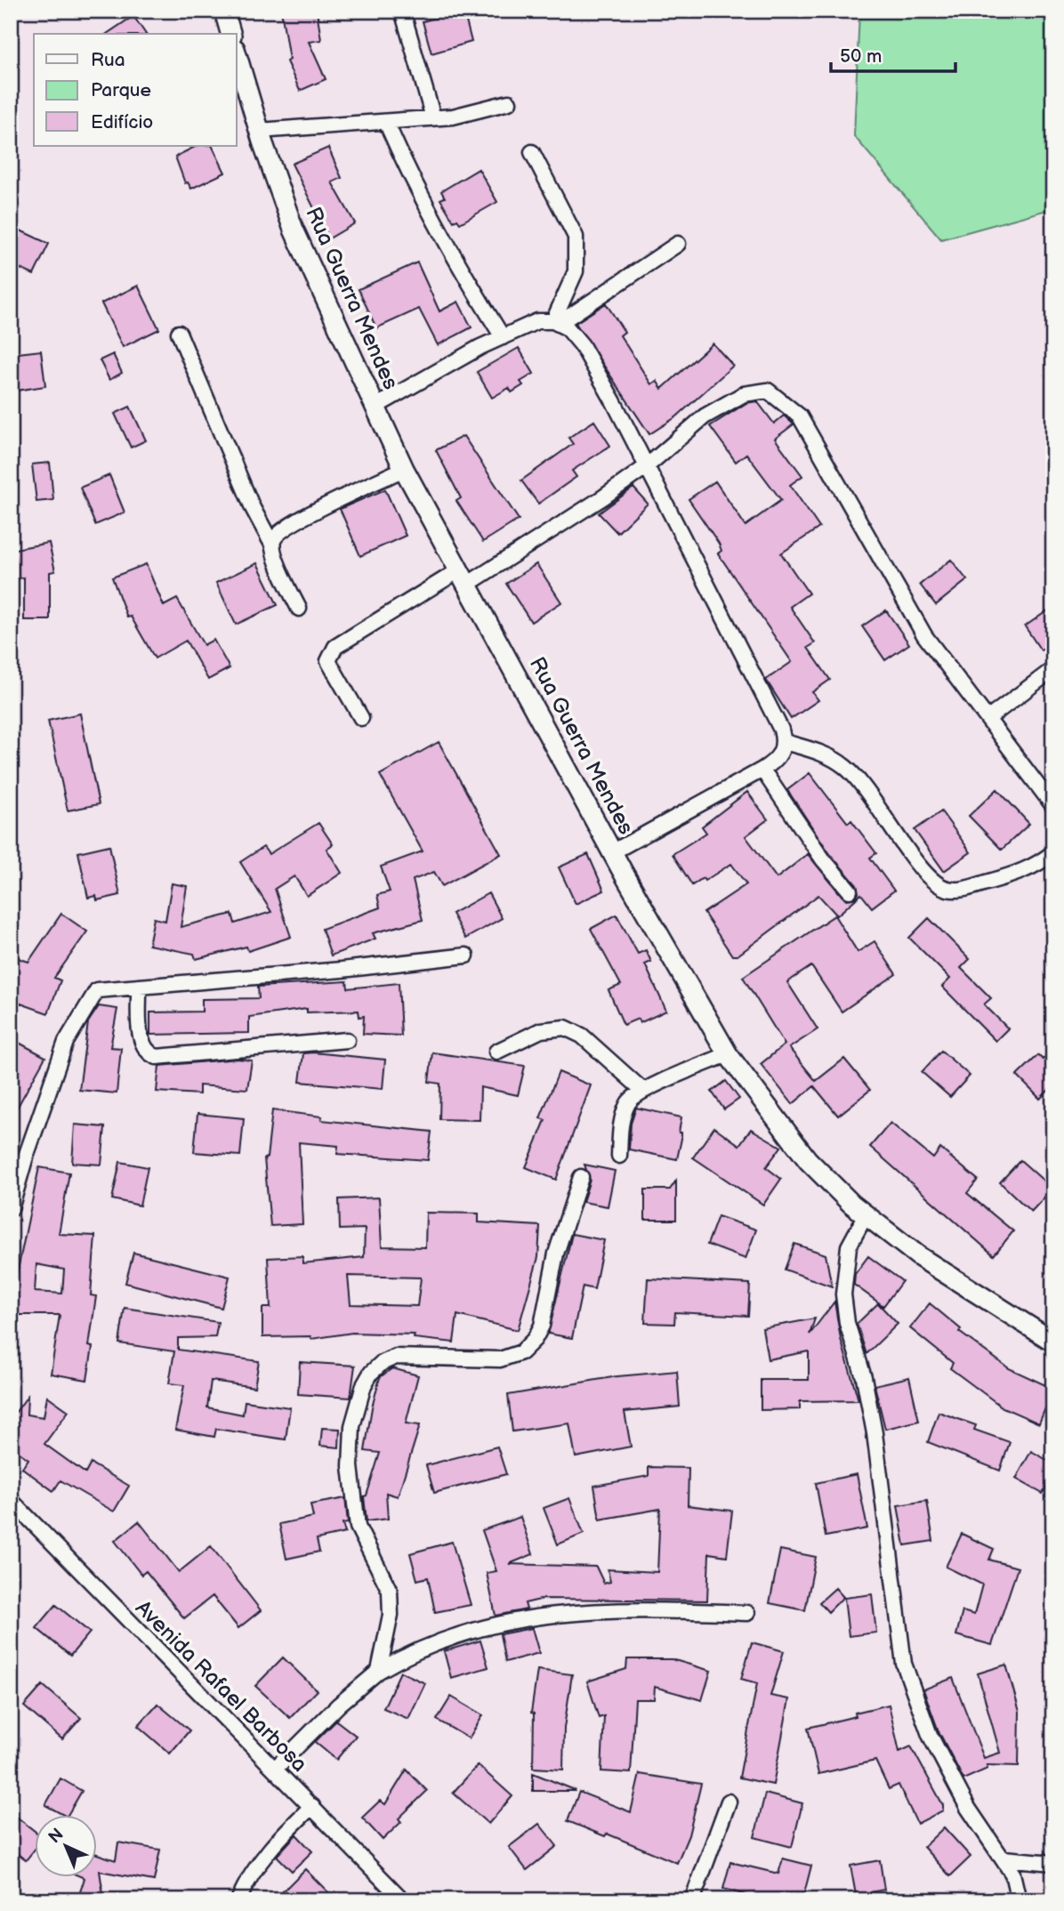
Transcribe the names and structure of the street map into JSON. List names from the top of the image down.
{
  "streets": {
    "street": ["Rua Guerra Mendes", "Avenida Rafael Barbosa"]
  },
  "legend": ["Rua", "Parque", "Edifício"],
  "scale_bar": "50 m",
  "north": "top left"
}
